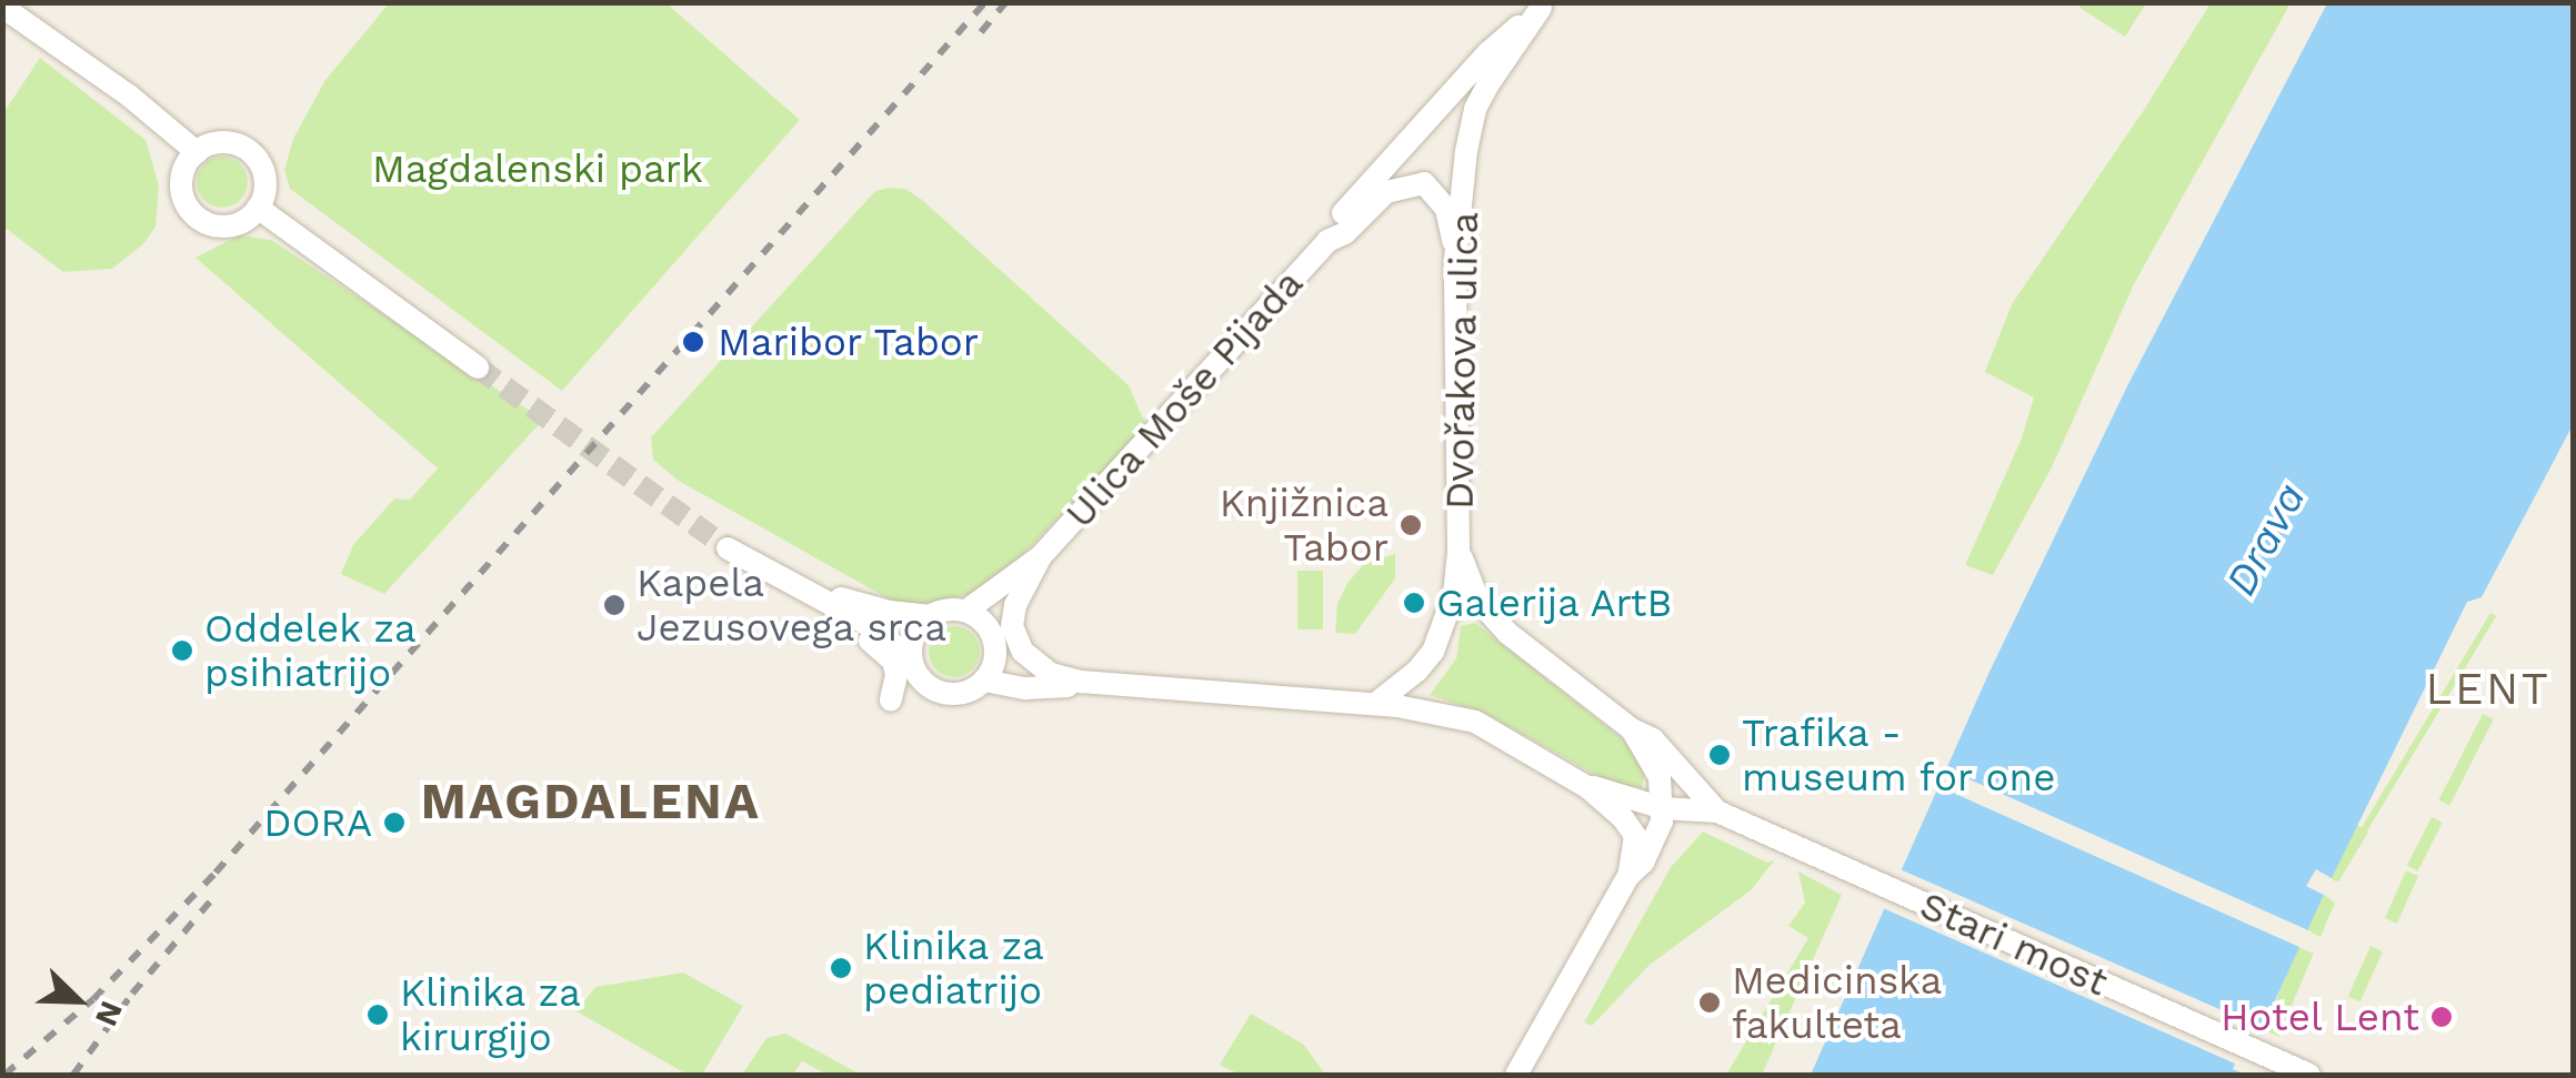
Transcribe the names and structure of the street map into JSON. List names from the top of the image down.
{
  "streets": {
    "street": ["Dvořakova ulica", "Ulica Moše Pijada", "Stari most"]
  },
  "districts": ["LENT", "MAGDALENA"],
  "water": ["Drava"],
  "parks": ["Magdalenski park"],
  "places": [
    "Maribor Tabor",
    "Knjižnica Tabor",
    "Galerija ArtB",
    "Kapela Jezusovega srca",
    "Oddelek za psihiatrijo",
    "Trafika - museum for one",
    "DORA",
    "Klinika za pediatrijo",
    "Medicinska fakulteta",
    "Klinika za kirurgijo",
    "Hotel Lent"
  ],
  "north": "bottom right"
}
